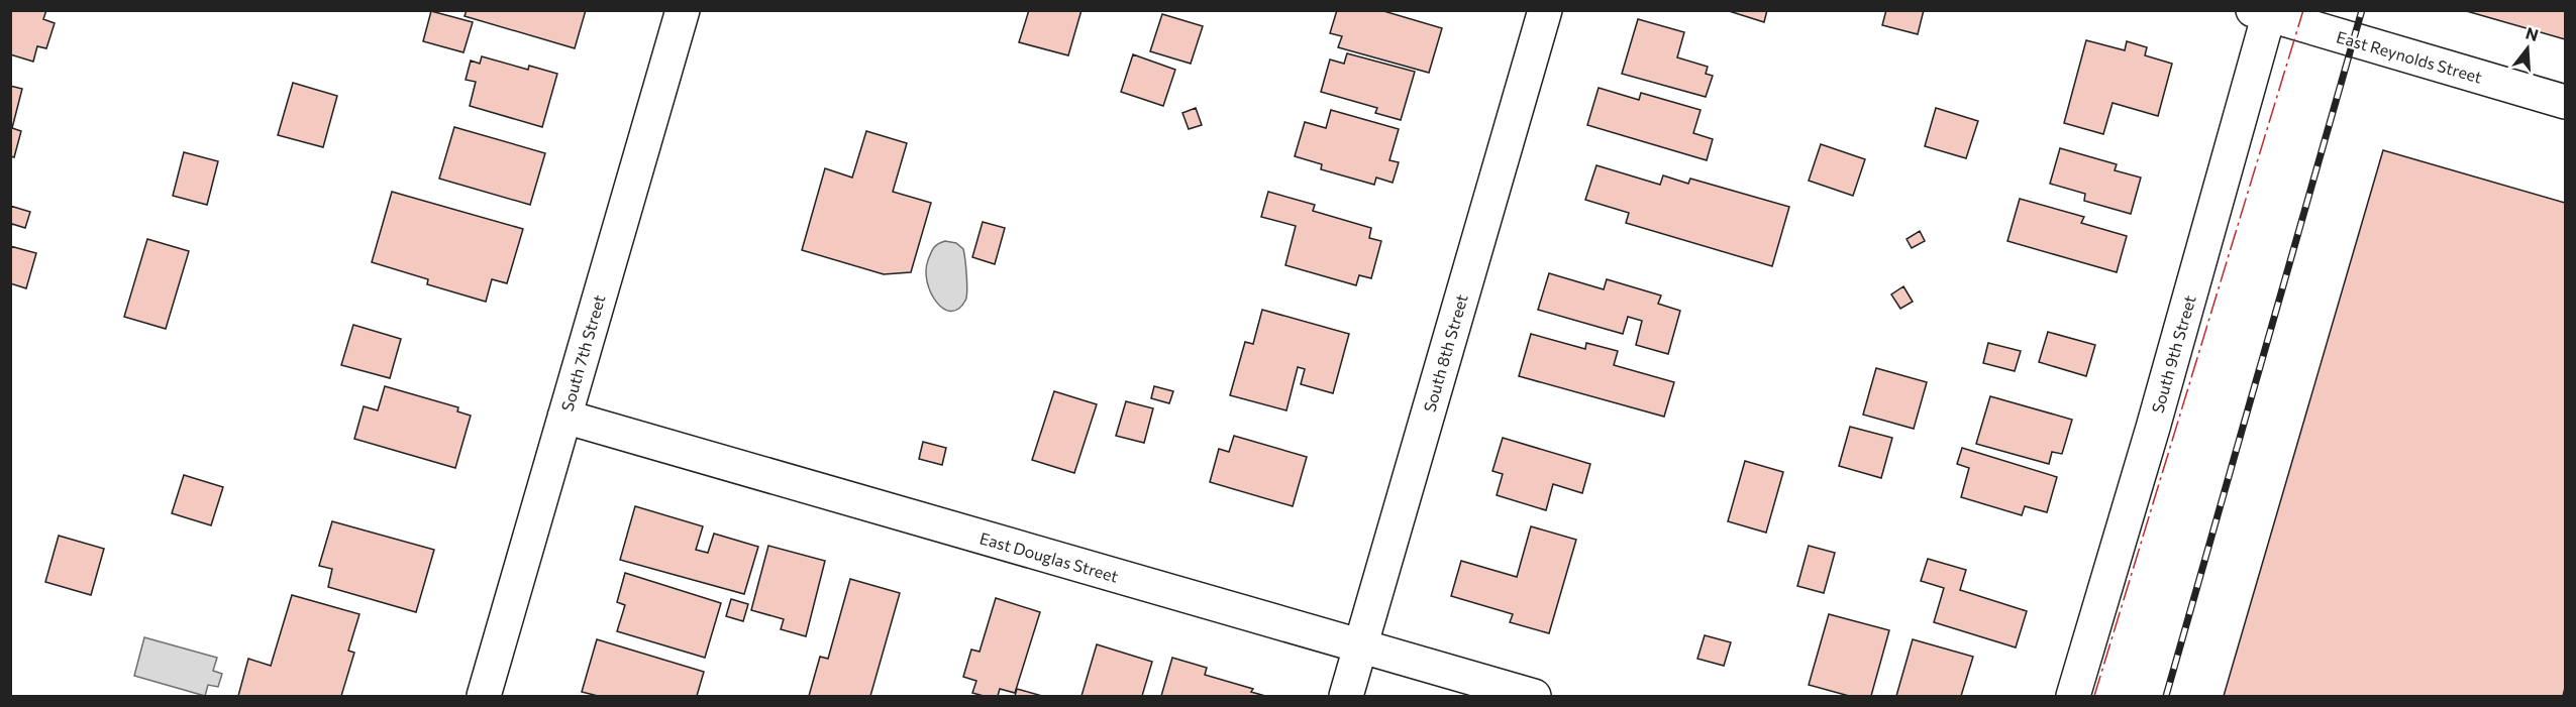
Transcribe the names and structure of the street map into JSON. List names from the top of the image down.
{
  "streets": {
    "street": [
      "East Reynolds Street",
      "South 7th Street",
      "South 8th Street",
      "South 9th Street",
      "East Douglas Street"
    ]
  },
  "crossings": [
    ["East Reynolds Street", "South 9th Street"],
    ["South 7th Street", "East Douglas Street"],
    ["South 8th Street", "East Douglas Street"]
  ],
  "north": "top"
}
